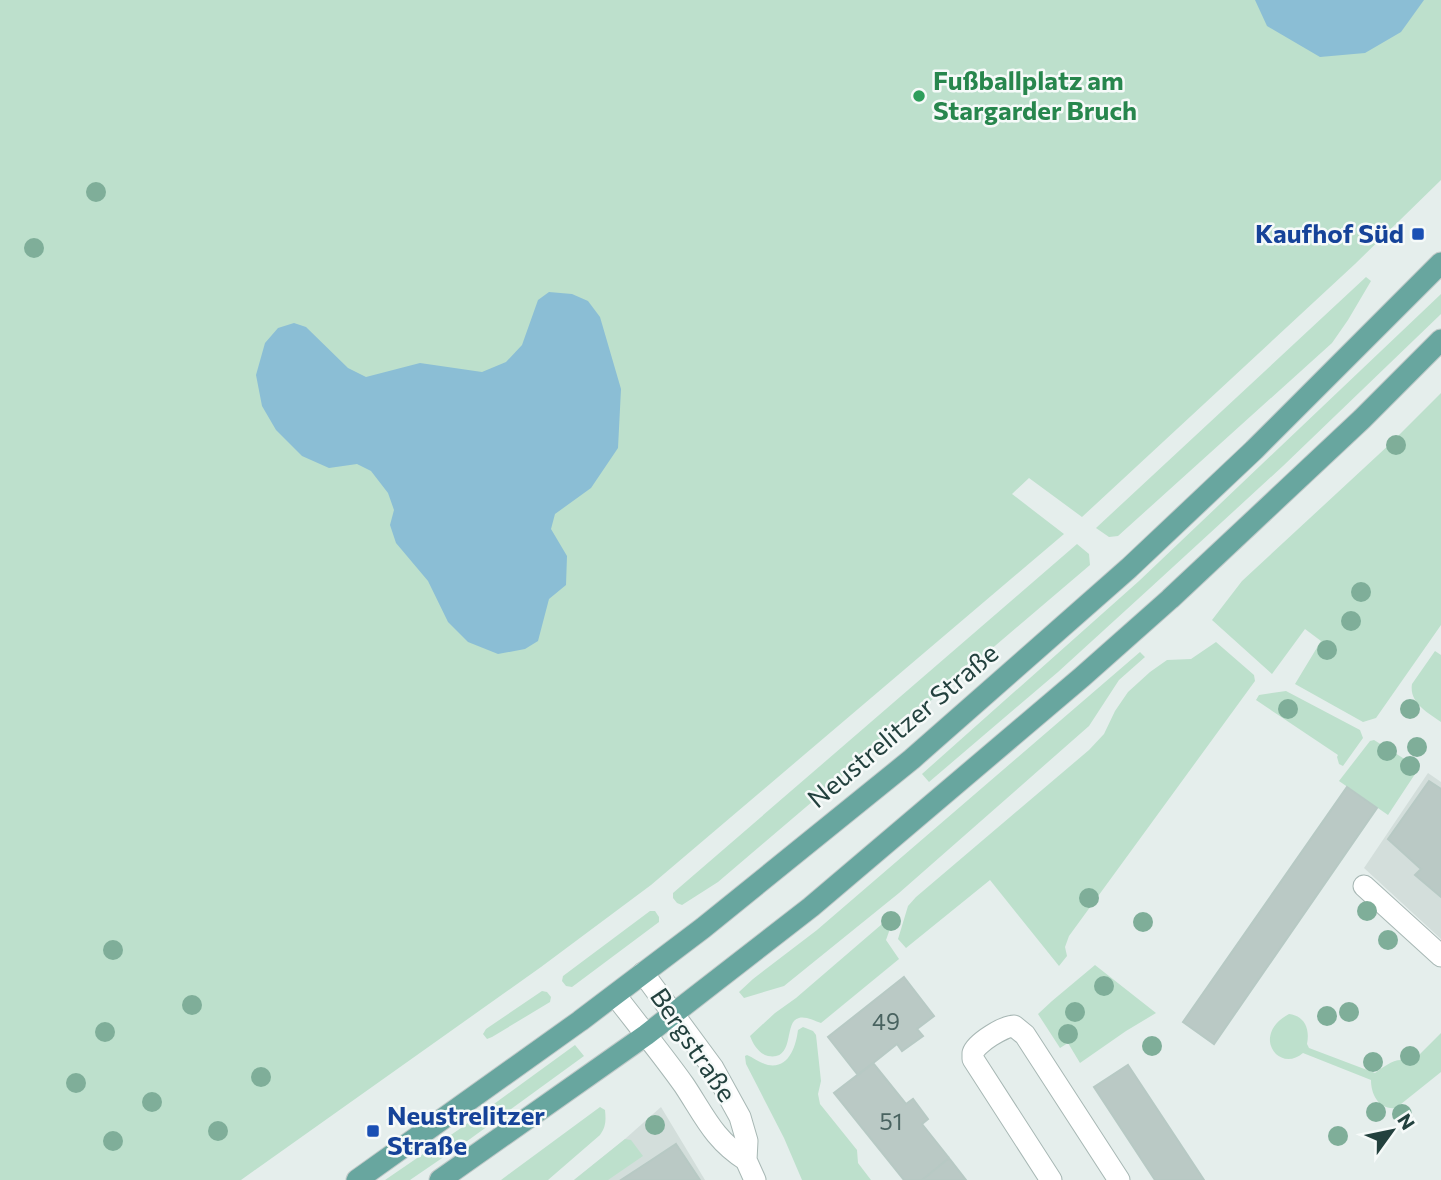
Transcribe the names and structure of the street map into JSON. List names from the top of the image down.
{
  "streets": {
    "main road": ["Neustrelitzer Straße"],
    "street": ["Bergstraße"]
  },
  "crossings": [
    ["Neustrelitzer Straße", "Bergstraße"]
  ],
  "places": {
    "other": ["Fußballplatz am Stargarder Bruch"],
    "transit": ["Kaufhof Süd", "Neustrelitzer Straße"]
  },
  "house_numbers": ["49", "51"],
  "north": "top right"
}
